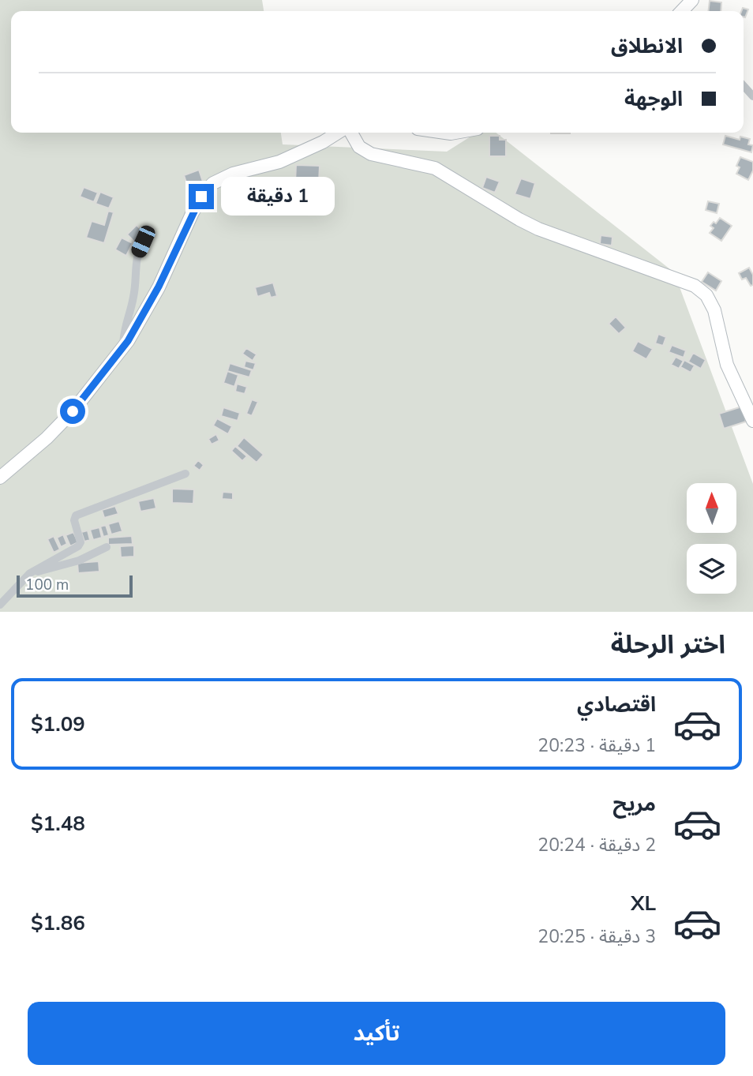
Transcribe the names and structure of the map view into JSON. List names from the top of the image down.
{
  "scale_bar": "100 m",
  "north": "top",
  "page": {
    "banner": ["الانطلاق", "الوجهة"],
    "bubble": "1 دقيقة",
    "scale": "100 m",
    "heading": "اختر الرحلة",
    "list": [
      {
        "name": "اقتصادي",
        "note": "1 دقيقة · 20:23",
        "value": "$1.09"
      },
      {
        "name": "مريح",
        "note": "2 دقيقة · 20:24",
        "value": "$1.48"
      },
      {
        "name": "XL",
        "note": "3 دقيقة · 20:25",
        "value": "$1.86"
      }
    ],
    "buttons": "تأكيد"
  }
}
